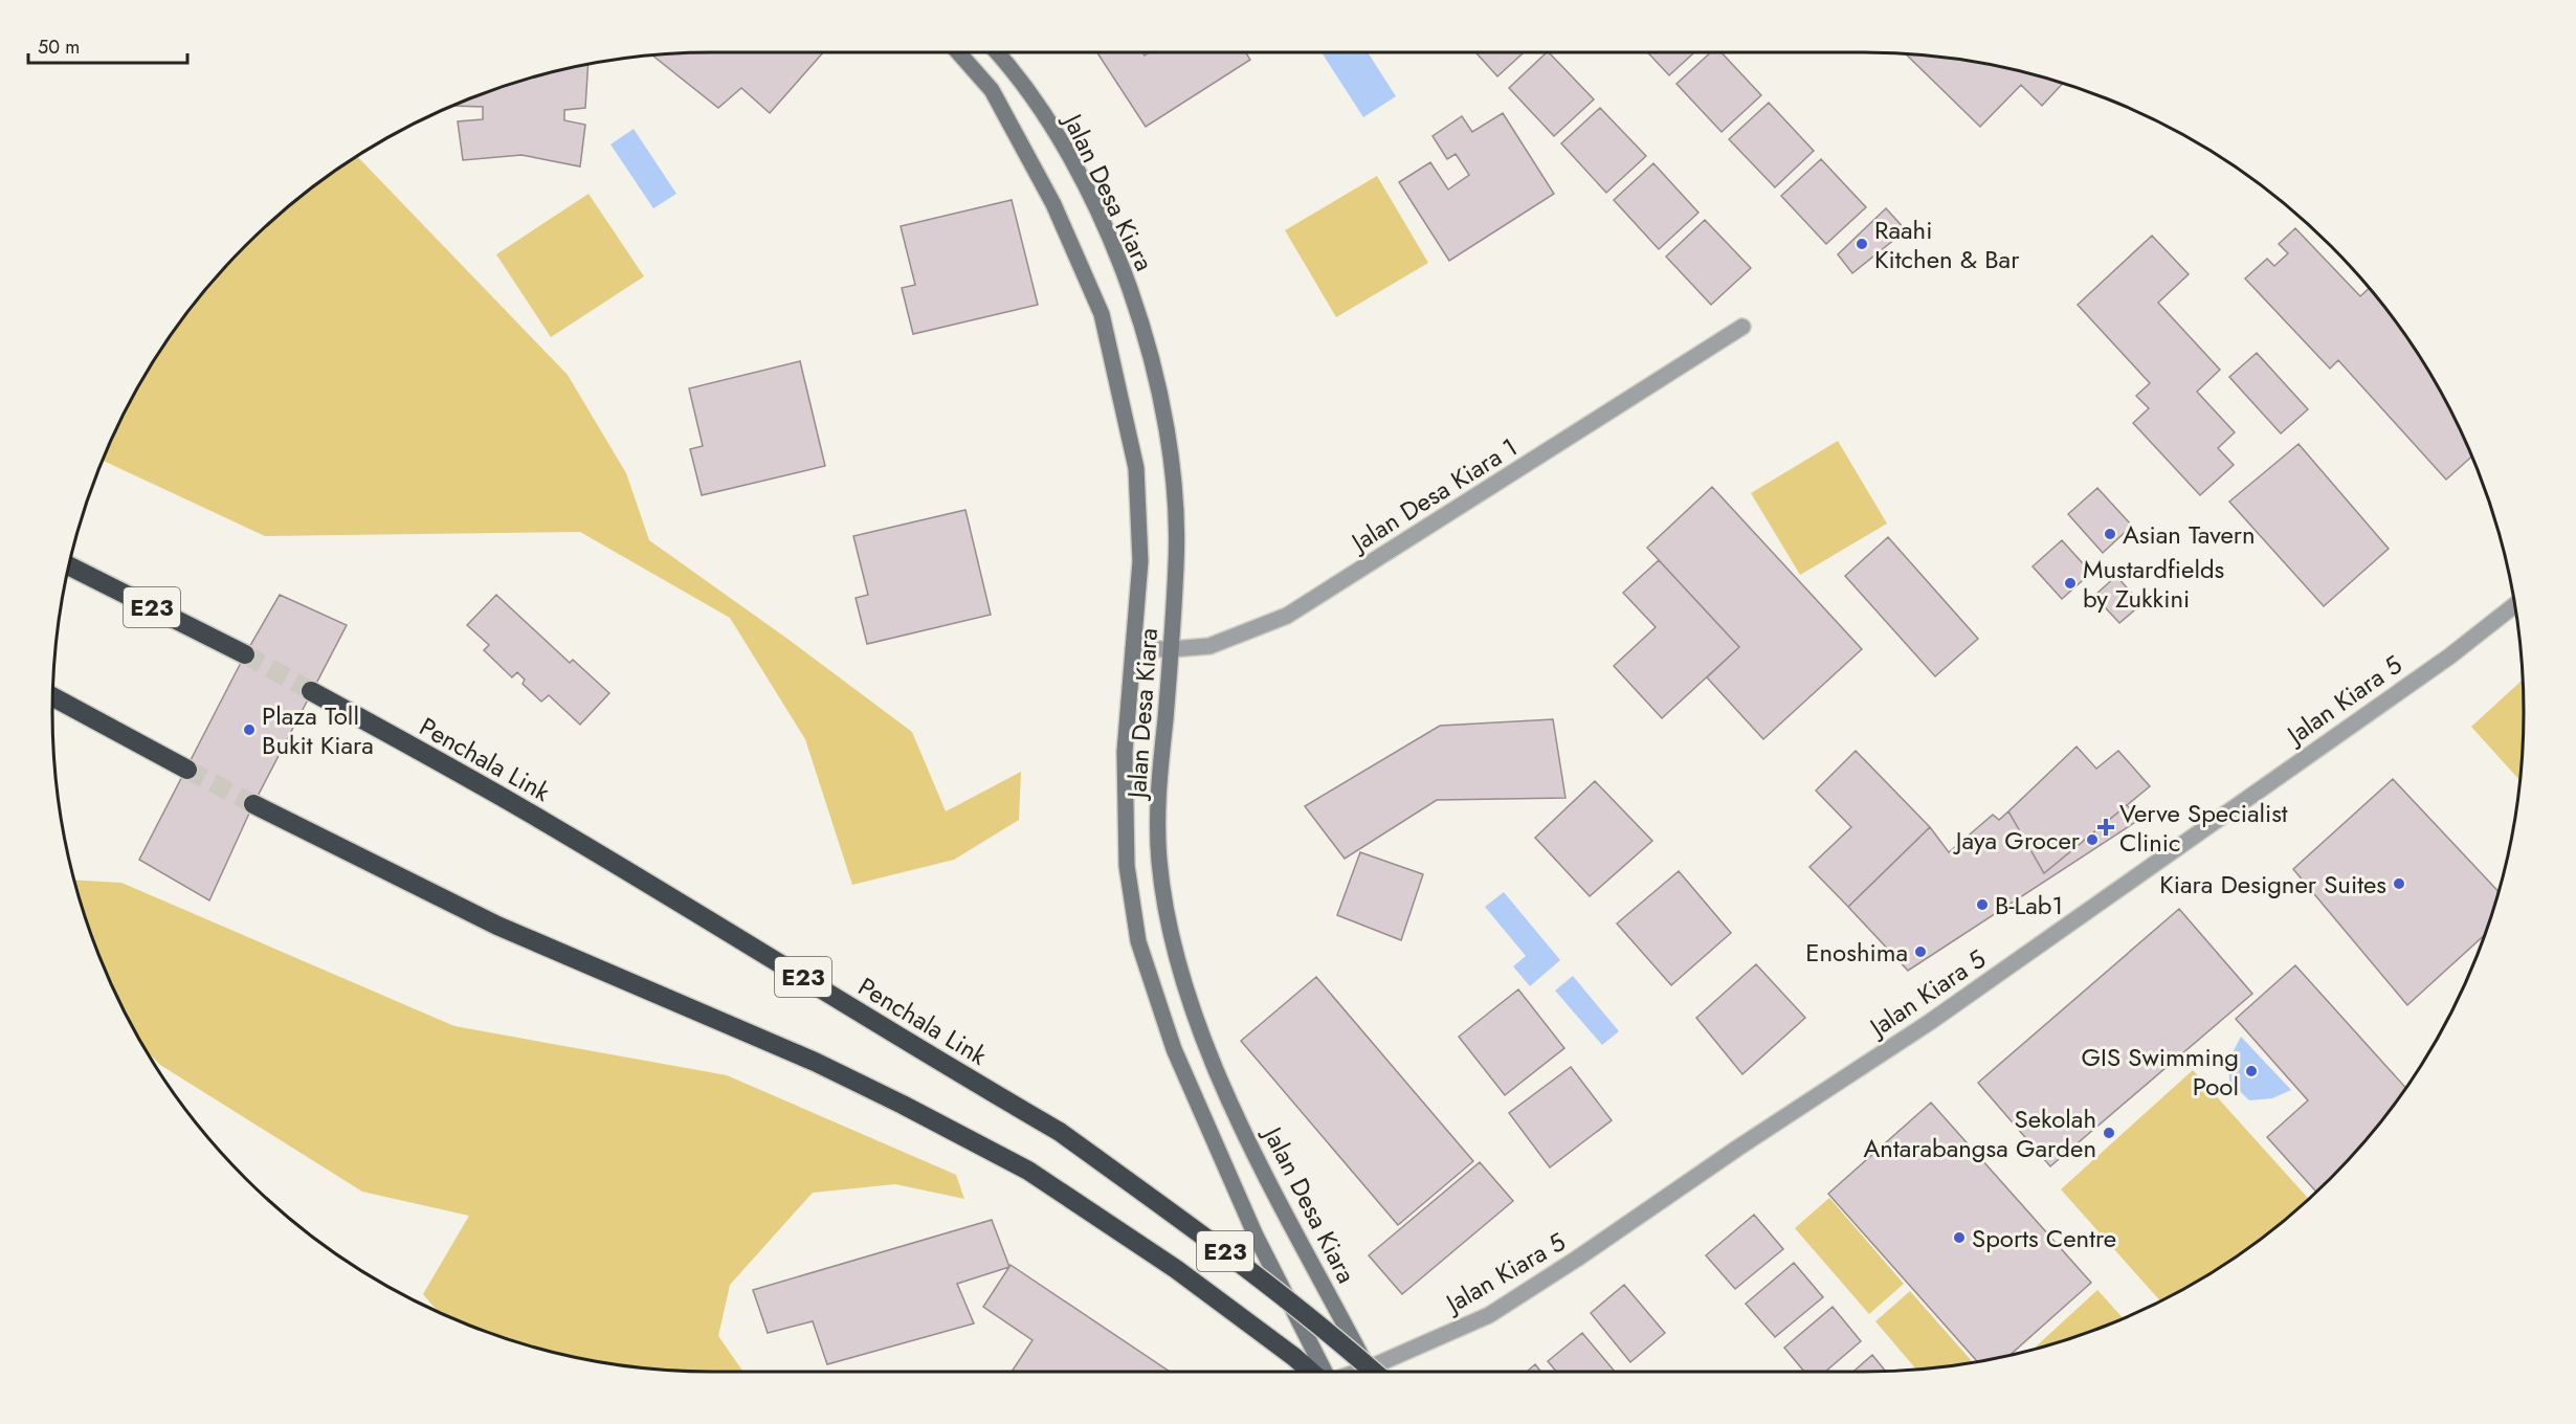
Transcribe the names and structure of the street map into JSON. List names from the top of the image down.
{
  "streets": {
    "highway": ["E23", "Penchala Link"],
    "main road": ["Jalan Desa Kiara"],
    "street": ["Jalan Desa Kiara 1", "Jalan Kiara 5"]
  },
  "crossings": [
    ["Jalan Desa Kiara", "Jalan Desa Kiara 1"]
  ],
  "places": {
    "other": [
      "Raahi Kitchen & Bar",
      "Asian Tavern",
      "Mustardfields by Zukkini",
      "Plaza Toll Bukit Kiara",
      "Jaya Grocer",
      "Kiara Designer Suites",
      "B-Lab1",
      "Enoshima",
      "GIS Swimming Pool",
      "Sekolah Antarabangsa Garden",
      "Sports Centre"
    ],
    "health": ["Verve Specialist Clinic"]
  },
  "scale_bar": "50 m"
}
